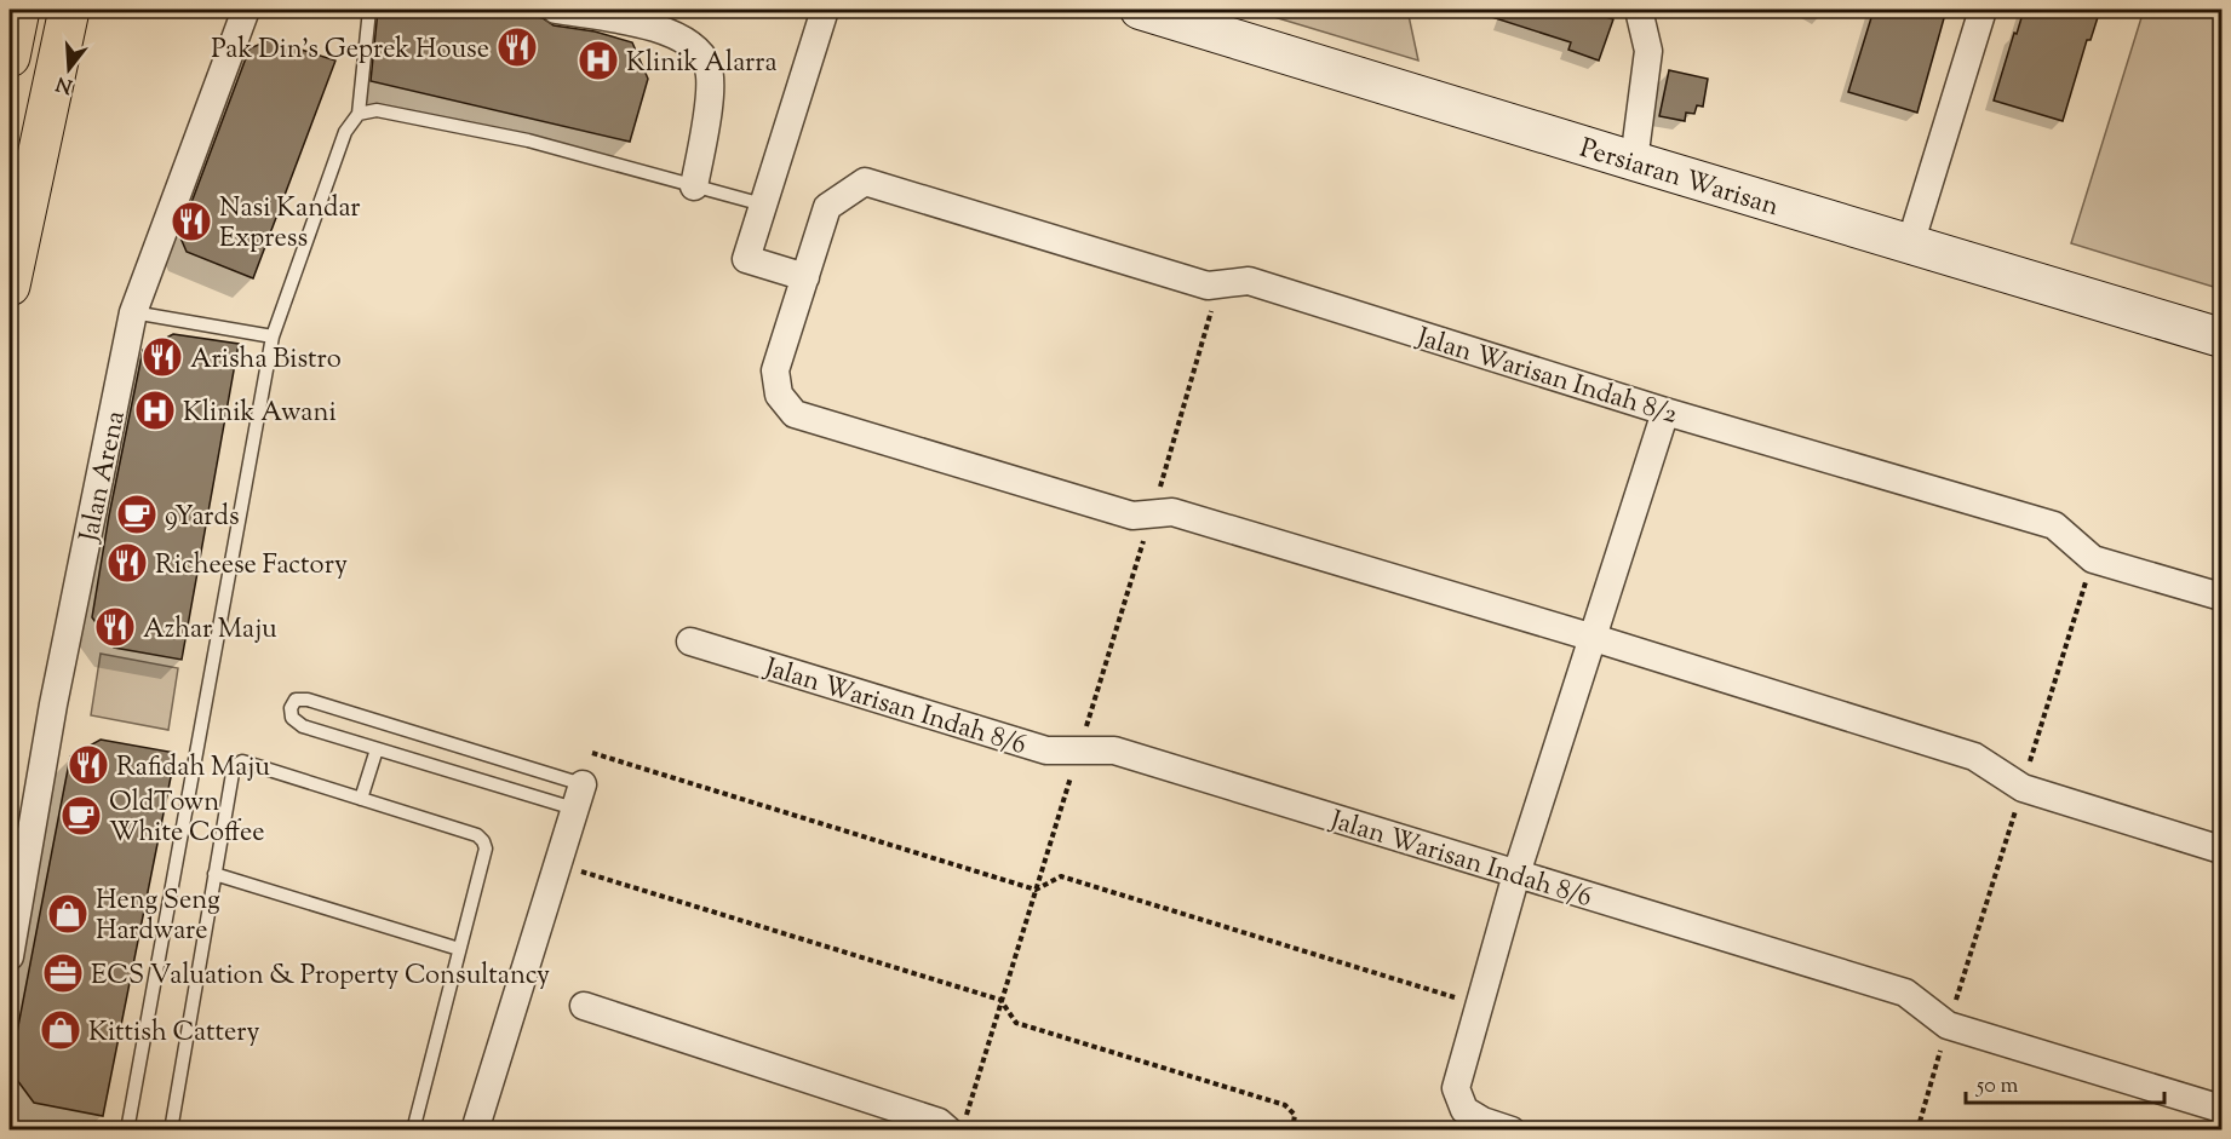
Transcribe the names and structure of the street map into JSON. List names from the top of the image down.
{
  "streets": {
    "main road": ["Persiaran Warisan"],
    "street": ["Jalan Warisan Indah 8/2", "Jalan Arena", "Jalan Warisan Indah 8/6"]
  },
  "places": {
    "restaurant": [
      "Pak Din's Geprek House",
      "Nasi Kandar Express",
      "Arisha Bistro",
      "Richeese Factory",
      "Azhar Maju",
      "Rafidah Maju"
    ],
    "hospital": ["Klinik Alarra", "Klinik Awani"],
    "cafe": ["9Yards", "OldTown White Coffee"],
    "shop": ["Heng Seng Hardware", "Kittish Cattery"],
    "office": ["ECS Valuation & Property Consultancy"]
  },
  "scale_bar": "50 m",
  "north": "bottom"
}
